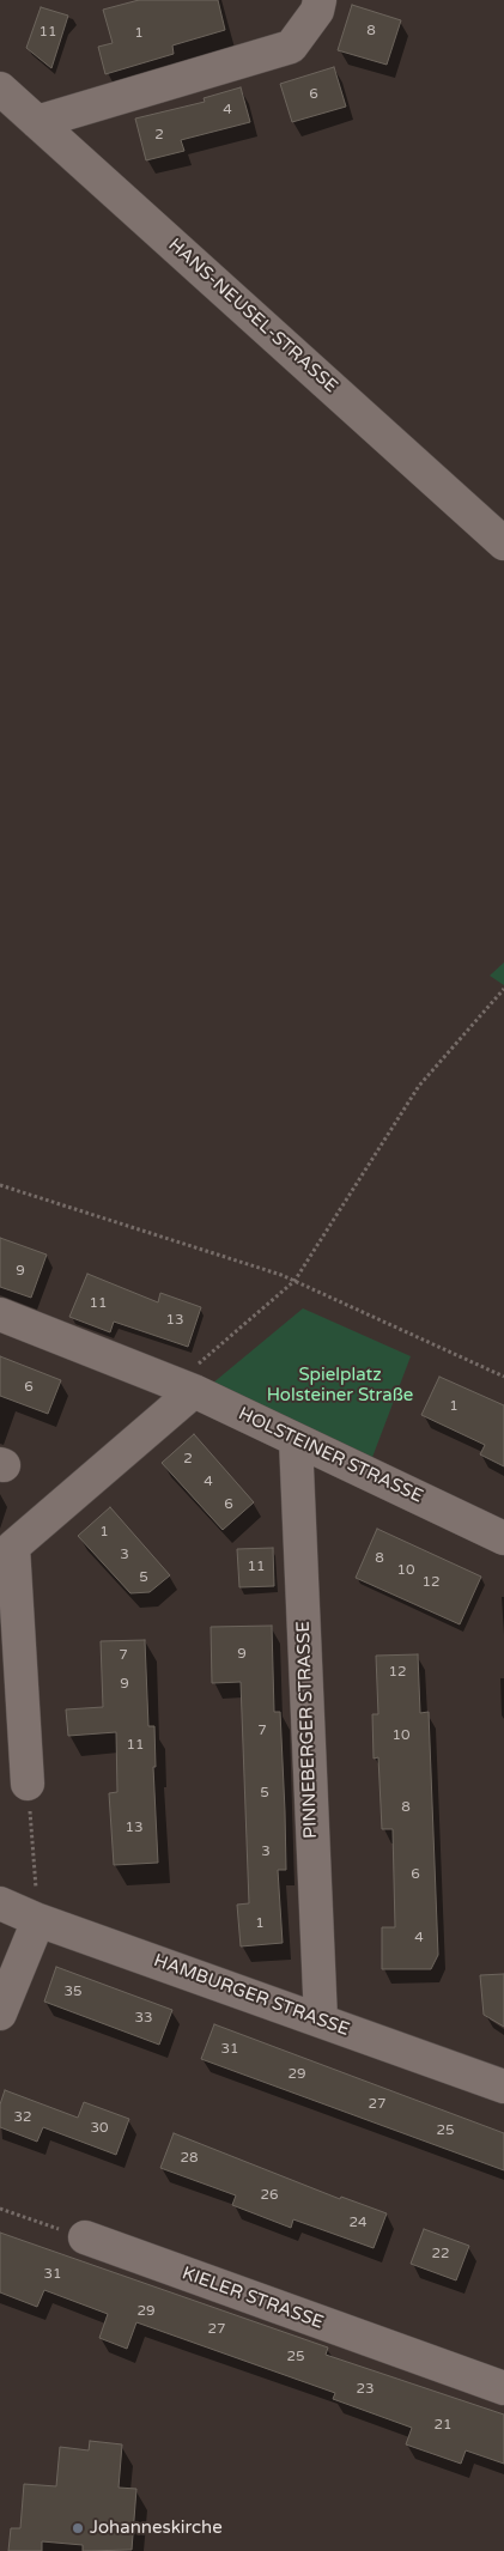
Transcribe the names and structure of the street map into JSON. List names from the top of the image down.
{
  "streets": {
    "street": [
      "HANS-NEUSEL-STRASSE",
      "HOLSTEINER STRASSE",
      "PINNEBERGER STRASSE",
      "HAMBURGER STRASSE",
      "KIELER STRASSE"
    ]
  },
  "crossings": [
    ["HOLSTEINER STRASSE", "PINNEBERGER STRASSE"],
    ["PINNEBERGER STRASSE", "HAMBURGER STRASSE"]
  ],
  "parks": ["Spielplatz Holsteiner Straße"],
  "places": ["Johanneskirche"],
  "house_numbers": [
    "8",
    "11",
    "1",
    "6",
    "4",
    "2",
    "9",
    "11",
    "13",
    "6",
    "1",
    "2",
    "4",
    "6",
    "1",
    "3",
    "8",
    "11",
    "10",
    "5",
    "12",
    "9",
    "7",
    "12",
    "9",
    "7",
    "10",
    "11",
    "5",
    "8",
    "13",
    "3",
    "6",
    "1",
    "4",
    "35",
    "33",
    "31",
    "29",
    "27",
    "32",
    "30",
    "25",
    "28",
    "26",
    "24",
    "22",
    "31",
    "29",
    "27",
    "25",
    "23",
    "21"
  ]
}
